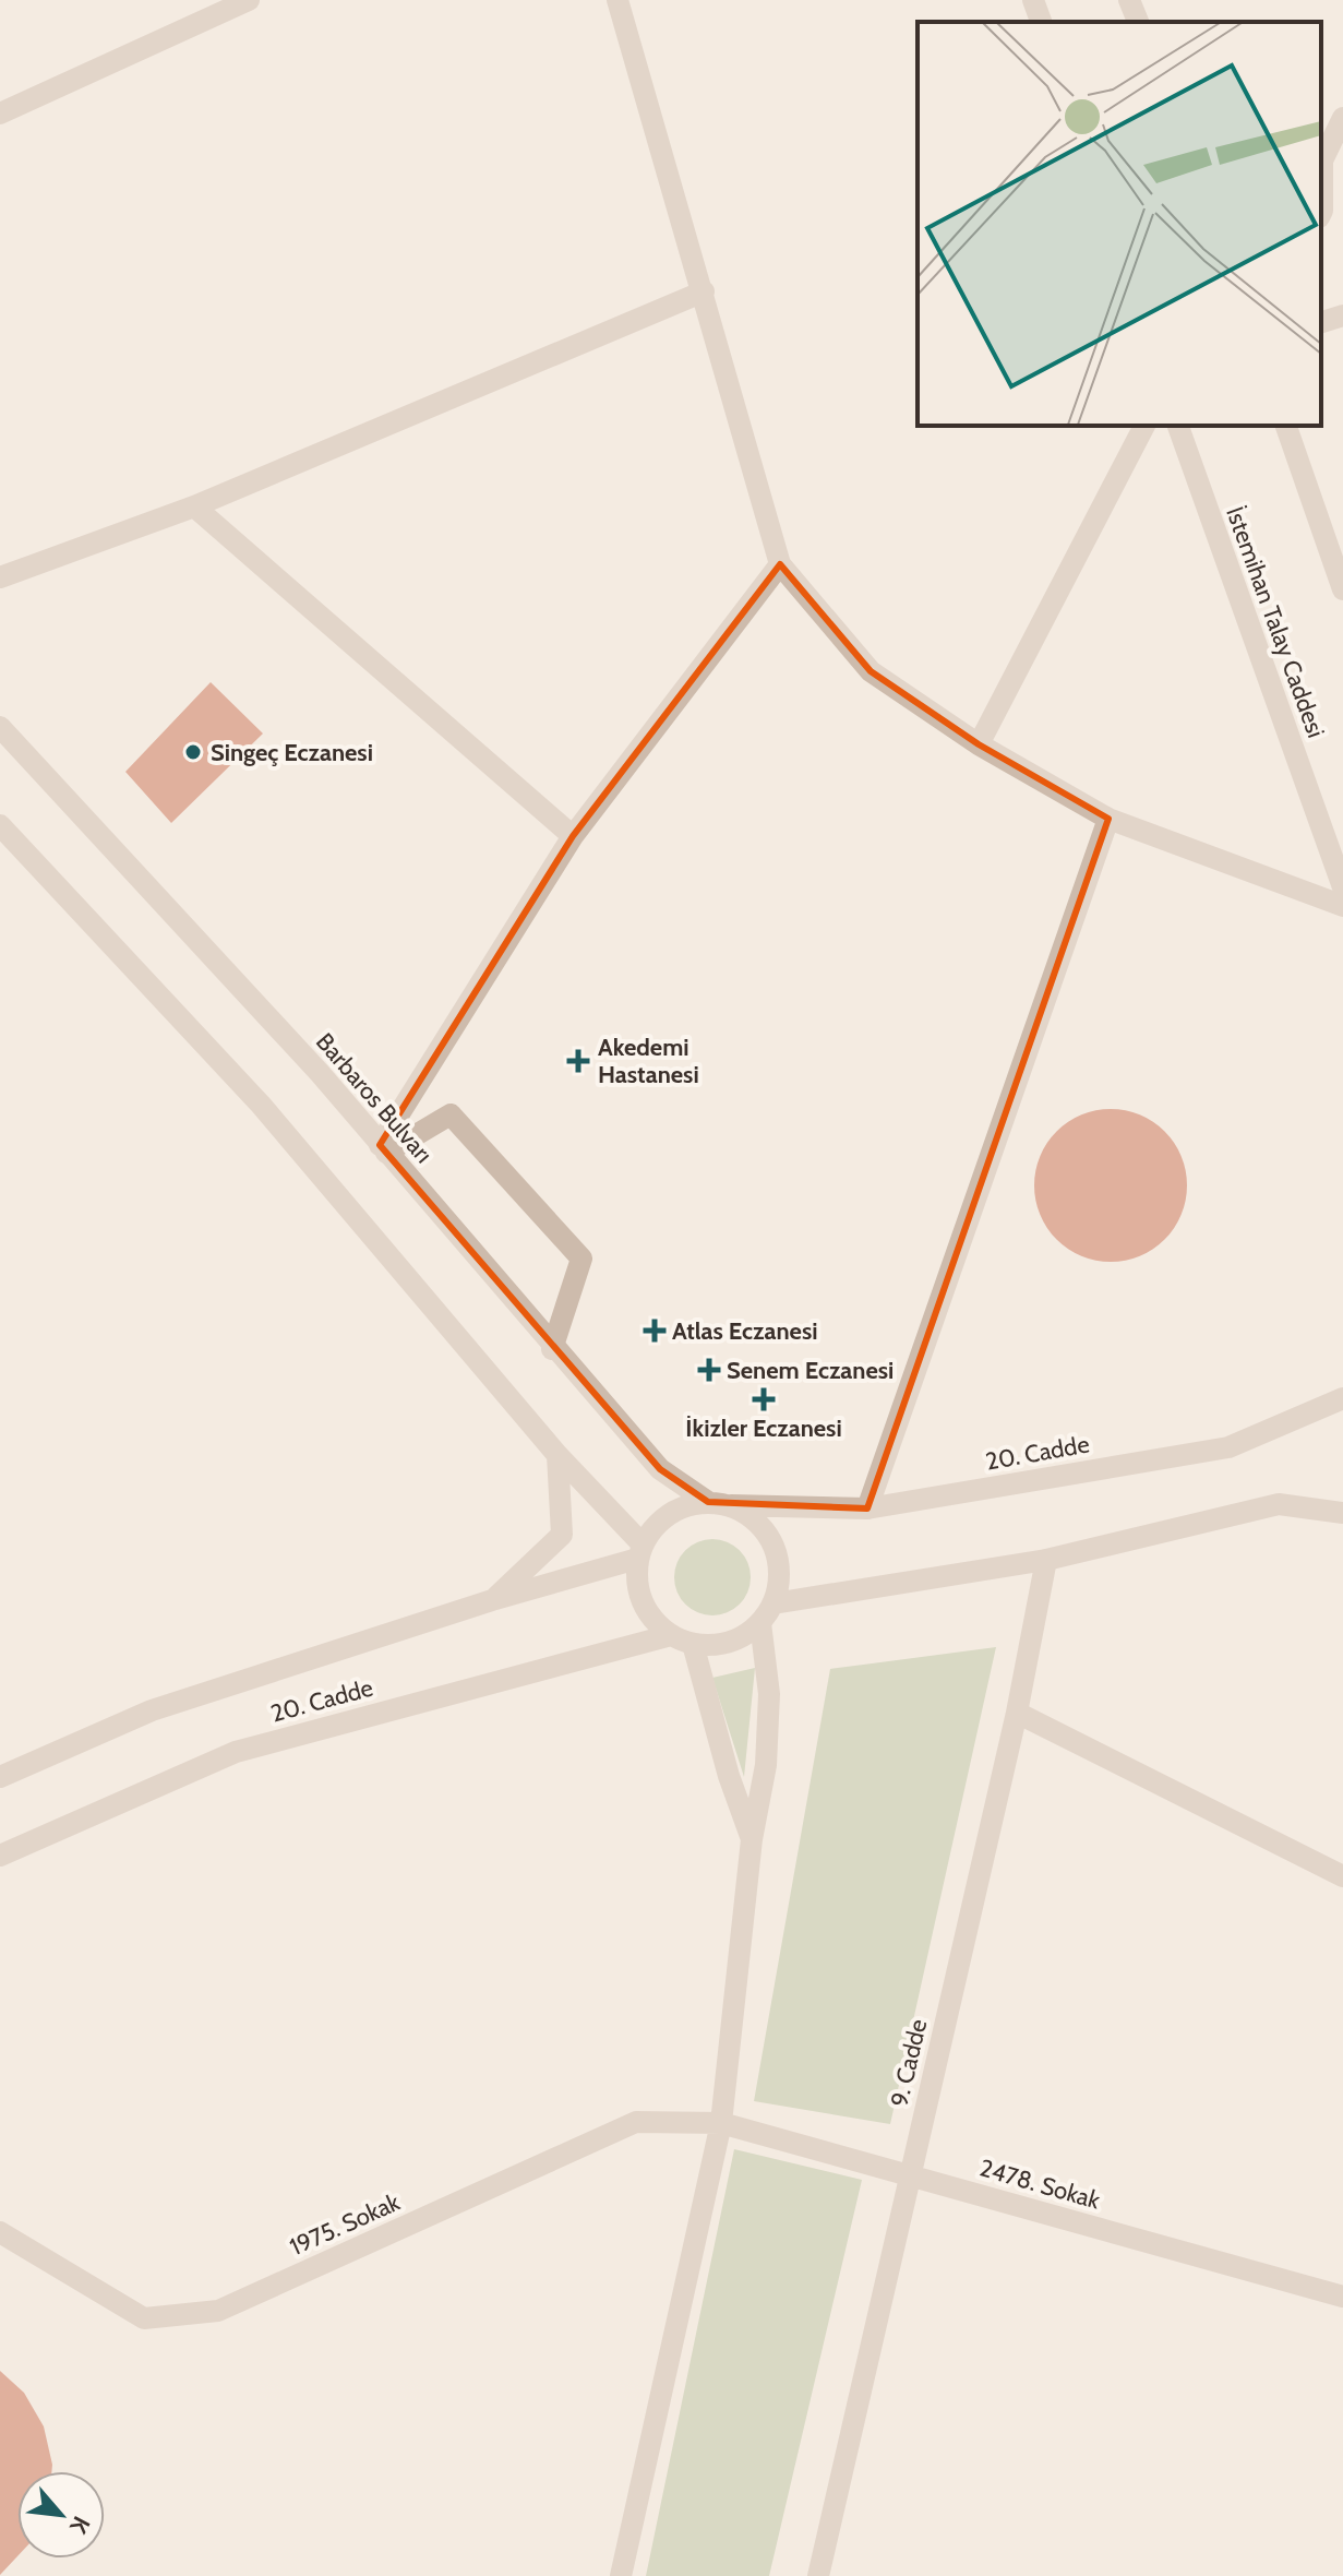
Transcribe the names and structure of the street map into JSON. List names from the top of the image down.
{
  "streets": {
    "street": [
      "İstemihan Talay Caddesi",
      "Barbaros Bulvarı",
      "20. Cadde",
      "9. Cadde",
      "2478. Sokak",
      "1975. Sokak"
    ]
  },
  "crossings": [
    ["Barbaros Bulvarı", "20. Cadde"],
    ["9. Cadde", "2478. Sokak"],
    ["2478. Sokak", "1975. Sokak"]
  ],
  "places": {
    "other": ["Singeç Eczanesi"],
    "health": [
      "Akedemi Hastanesi",
      "Atlas Eczanesi",
      "Senem Eczanesi",
      "İkizler Eczanesi"
    ]
  },
  "north": "bottom right"
}
